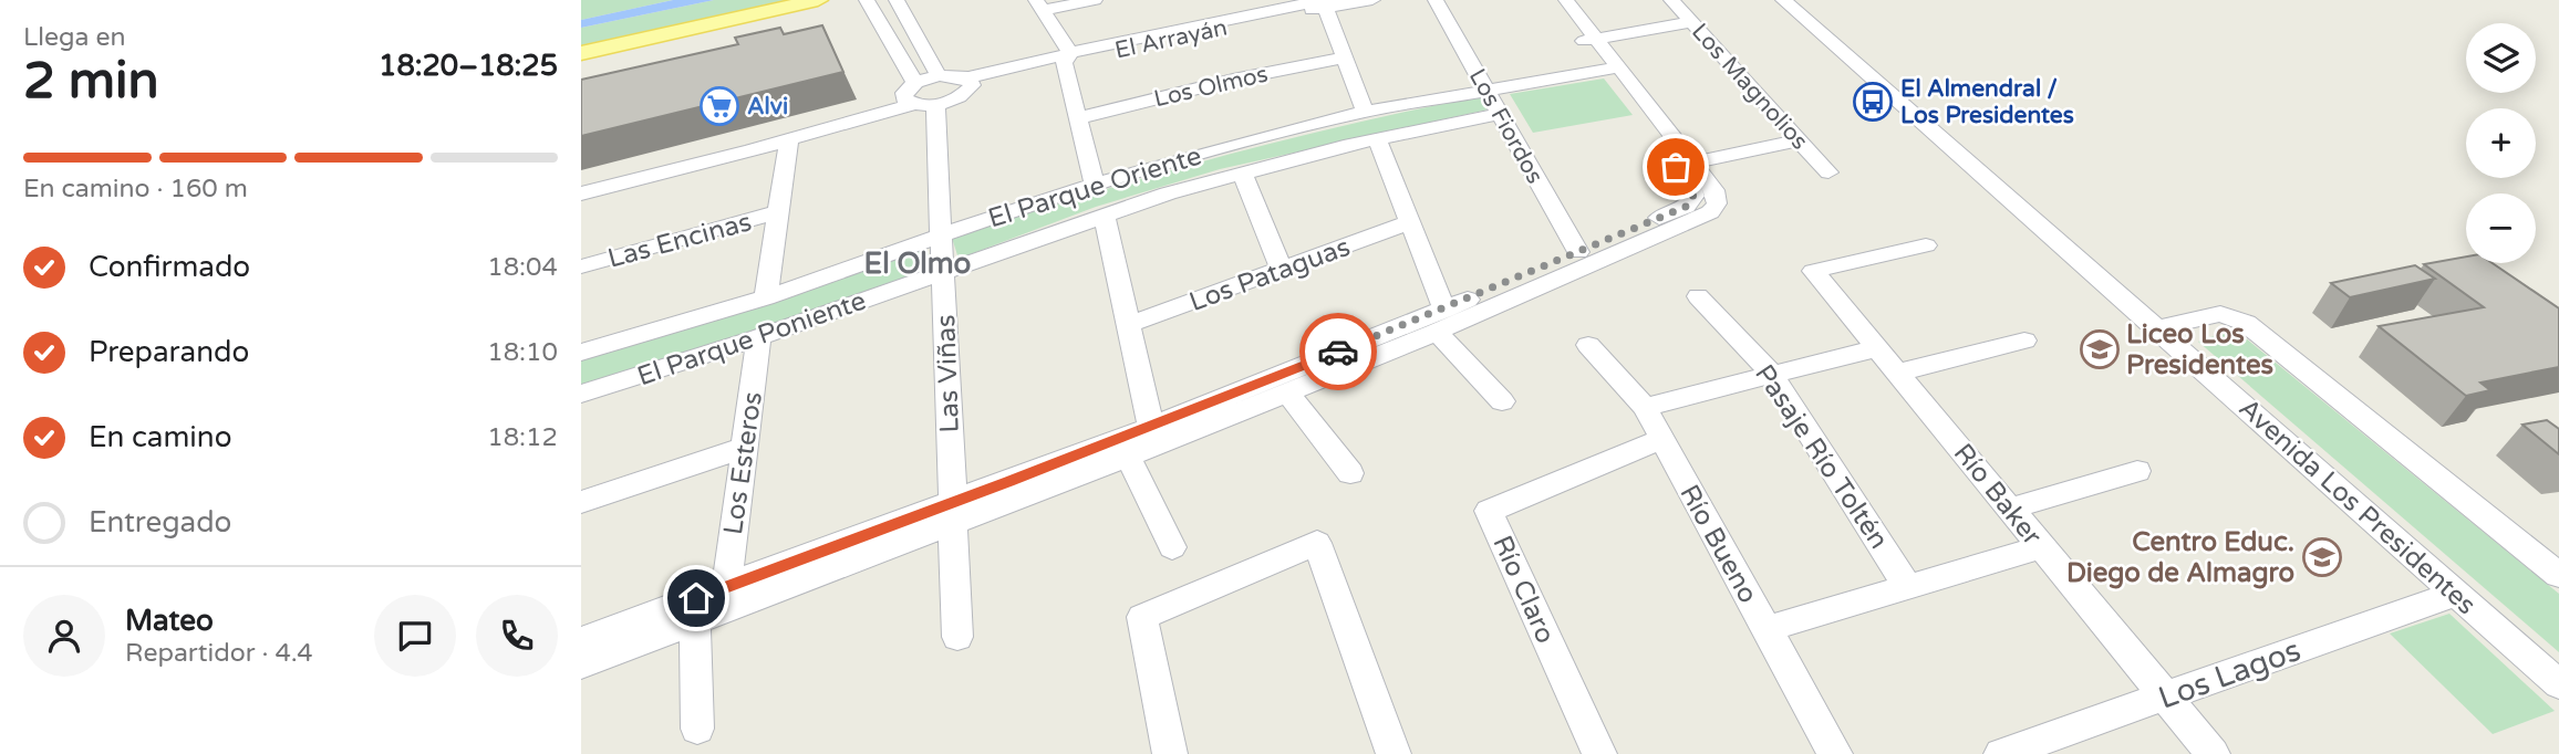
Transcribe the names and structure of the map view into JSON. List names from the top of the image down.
{
  "streets": {
    "street": [
      "El Arrayán",
      "Los Olmos",
      "Los Magnolios",
      "Los Fiordos",
      "El Parque Oriente",
      "Las Encinas",
      "Los Pataguas",
      "El Parque Poniente",
      "Las Viñas",
      "Pasaje Río Toltén",
      "Los Esteros",
      "Río Baker",
      "Avenida Los Presidentes",
      "Río Bueno",
      "Río Claro",
      "Los Lagos"
    ]
  },
  "crossings": [
    ["Los Fiordos", "El Parque Oriente"],
    ["Los Fiordos", "El Parque Poniente"],
    ["El Parque Oriente", "Las Viñas"],
    ["El Parque Poniente", "Las Viñas"],
    ["El Parque Poniente", "Los Esteros"],
    ["Río Baker", "Los Lagos"],
    ["Avenida Los Presidentes", "Los Lagos"],
    ["Río Bueno", "Río Claro"]
  ],
  "districts": ["El Olmo"],
  "places": {
    "bus stop": ["El Almendral / Los Presidentes"],
    "supermarket": ["Alvi"],
    "school or university": ["Liceo Los Presidentes", "Centro Educ. Diego de Almagro"]
  },
  "page": {
    "heading": ["2 min", "Llega en", "18:20–18:25"],
    "panel": ["Mateo", "Repartidor · 4.4"],
    "map_buttons": ["+", "−"],
    "bar": "En camino · 160 m",
    "list": [
      ["Confirmado", "18:04"],
      ["Preparando", "18:10"],
      ["En camino", "18:12"],
      "Entregado"
    ]
  }
}
